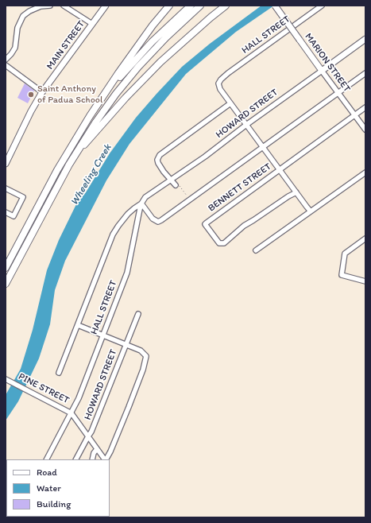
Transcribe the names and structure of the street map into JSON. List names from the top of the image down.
{
  "streets": {
    "main road": ["MAIN STREET", "MARION STREET", "HOWARD STREET"],
    "street": ["HALL STREET", "BENNETT STREET", "PINE STREET"]
  },
  "crossings": [
    ["HALL STREET", "HOWARD STREET"],
    ["HALL STREET", "PINE STREET"],
    ["MARION STREET", "HOWARD STREET"],
    ["MARION STREET", "BENNETT STREET"],
    ["HOWARD STREET", "PINE STREET"]
  ],
  "water": ["Wheeling Creek"],
  "places": ["Saint Anthony of Padua School"],
  "legend": ["Road", "Water", "Building"]
}
